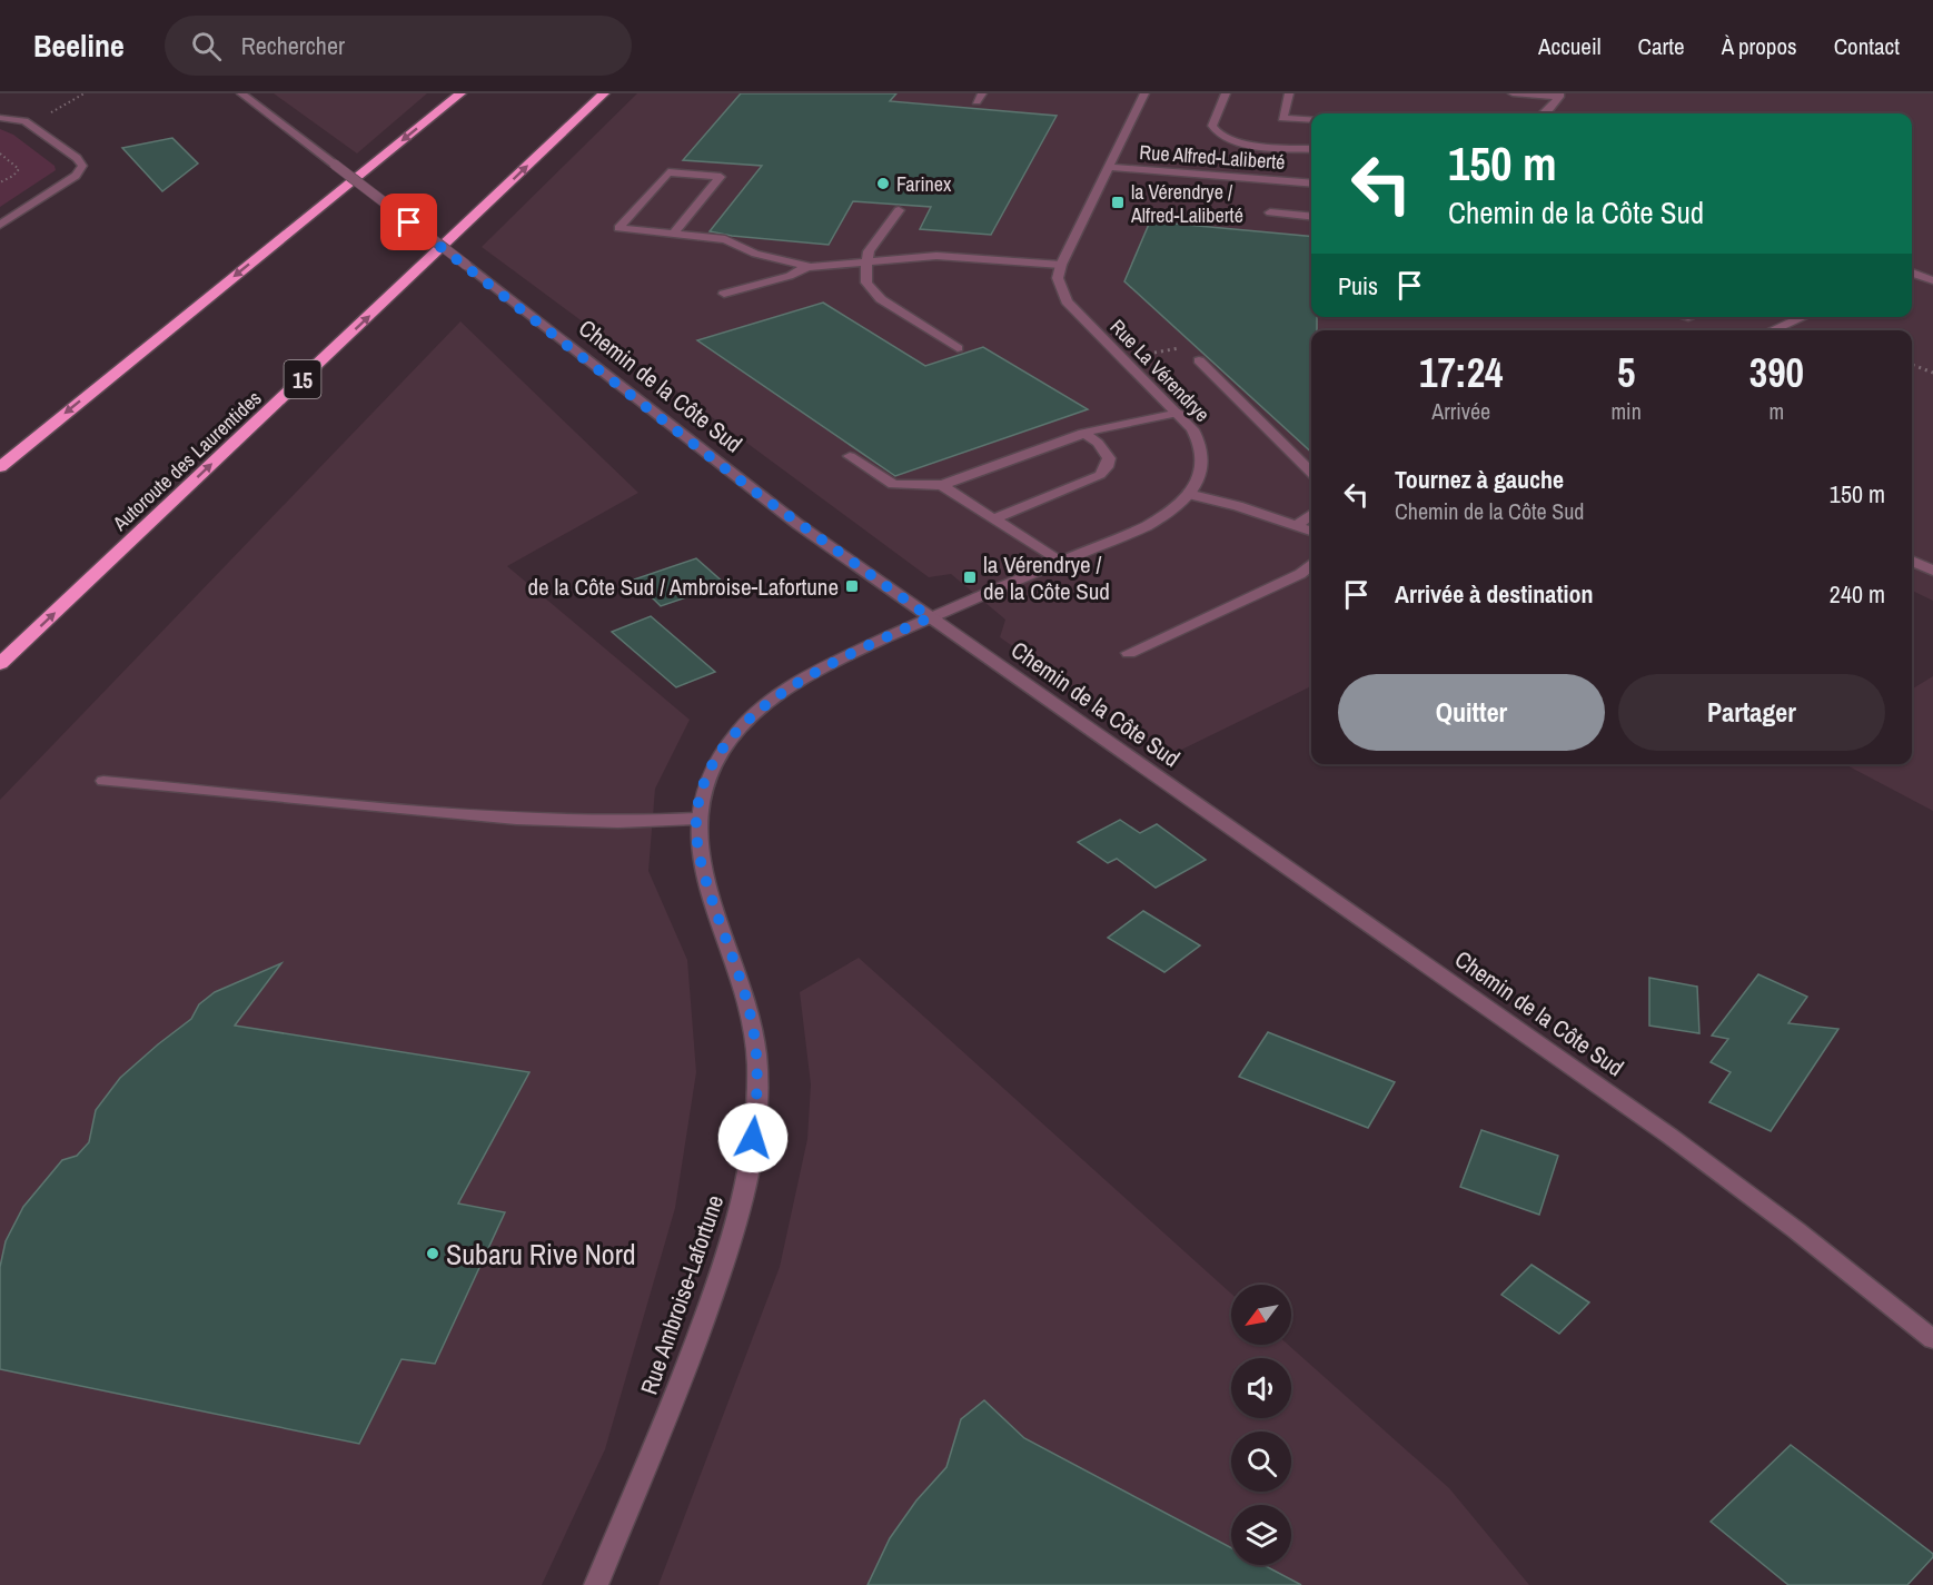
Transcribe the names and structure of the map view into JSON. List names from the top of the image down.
{
  "streets": {
    "highway": ["15", "Autoroute des Laurentides"],
    "street": [
      "Rue Alfred-Laliberté",
      "Rue La Vérendrye",
      "Chemin de la Côte Sud",
      "Rue Ambroise-Lafortune"
    ]
  },
  "crossings": [
    ["Rue La Vérendrye", "Chemin de la Côte Sud"],
    ["Rue La Vérendrye", "Rue Ambroise-Lafortune"],
    ["Chemin de la Côte Sud", "Rue Ambroise-Lafortune"]
  ],
  "places": {
    "other": ["Farinex", "Subaru Rive Nord"],
    "transit": ["la Vérendrye / Alfred-Laliberté", "la Vérendrye / de la Côte Sud", "de la Côte Sud / Ambroise-Lafortune"]
  },
  "north": "bottom left",
  "page": {
    "header": "Beeline",
    "search": "Rechercher",
    "nav": [
      "Accueil",
      "Carte",
      "À propos",
      "Contact"
    ],
    "turn": ["150 m", "Chemin de la Côte Sud"],
    "then": "Puis",
    "eta": [
      "17:24",
      "Arrivée",
      "5",
      "min",
      "390",
      "m"
    ],
    "list": [
      {
        "name": "Tournez à gauche",
        "note": "Chemin de la Côte Sud",
        "value": "150 m"
      },
      {
        "name": "Arrivée à destination",
        "value": "240 m"
      }
    ],
    "buttons": ["Quitter", "Partager"]
  }
}
